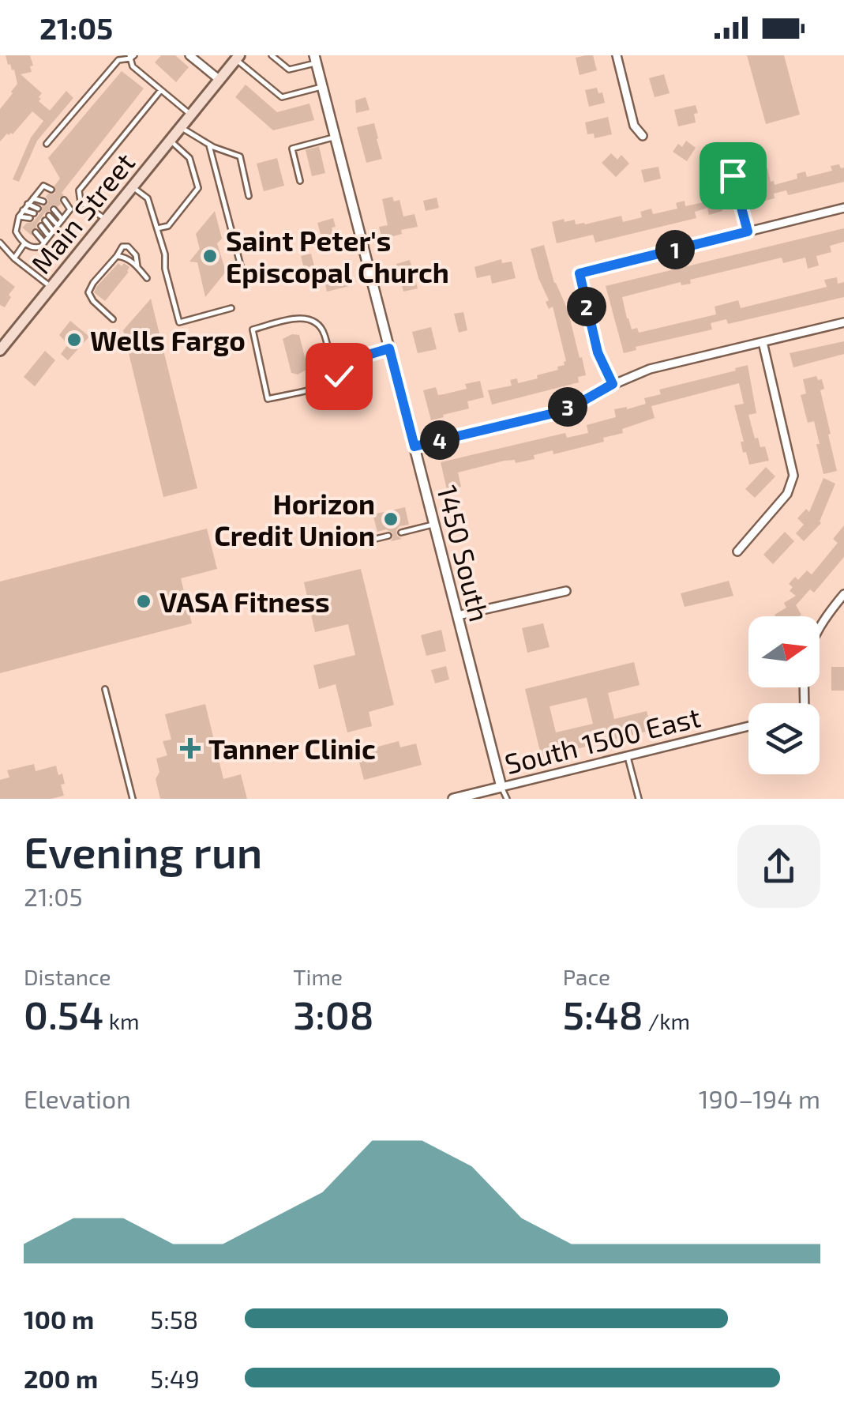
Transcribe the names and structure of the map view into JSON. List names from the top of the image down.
{
  "streets": {
    "main road": ["Main Street"],
    "street": ["1450 South", "South 1500 East"]
  },
  "crossings": [
    ["1450 South", "South 1500 East"]
  ],
  "places": {
    "other": [
      "Saint Peter's Episcopal Church",
      "Wells Fargo",
      "Horizon Credit Union",
      "VASA Fitness"
    ],
    "health": ["Tanner Clinic"]
  },
  "north": "right",
  "page": {
    "status": "21:05",
    "pins": [
      "1",
      "2",
      "3",
      "4"
    ],
    "heading": ["Evening run", "21:05"],
    "stats": [
      ["Distance", "0.54 km"],
      ["Time", "3:08"],
      ["Pace", "5:48 /km"]
    ],
    "chart": ["Elevation", "190–194 m"],
    "list": [
      {
        "name": "100 m",
        "note": "5:58"
      },
      {
        "name": "200 m",
        "note": "5:49"
      }
    ]
  }
}
